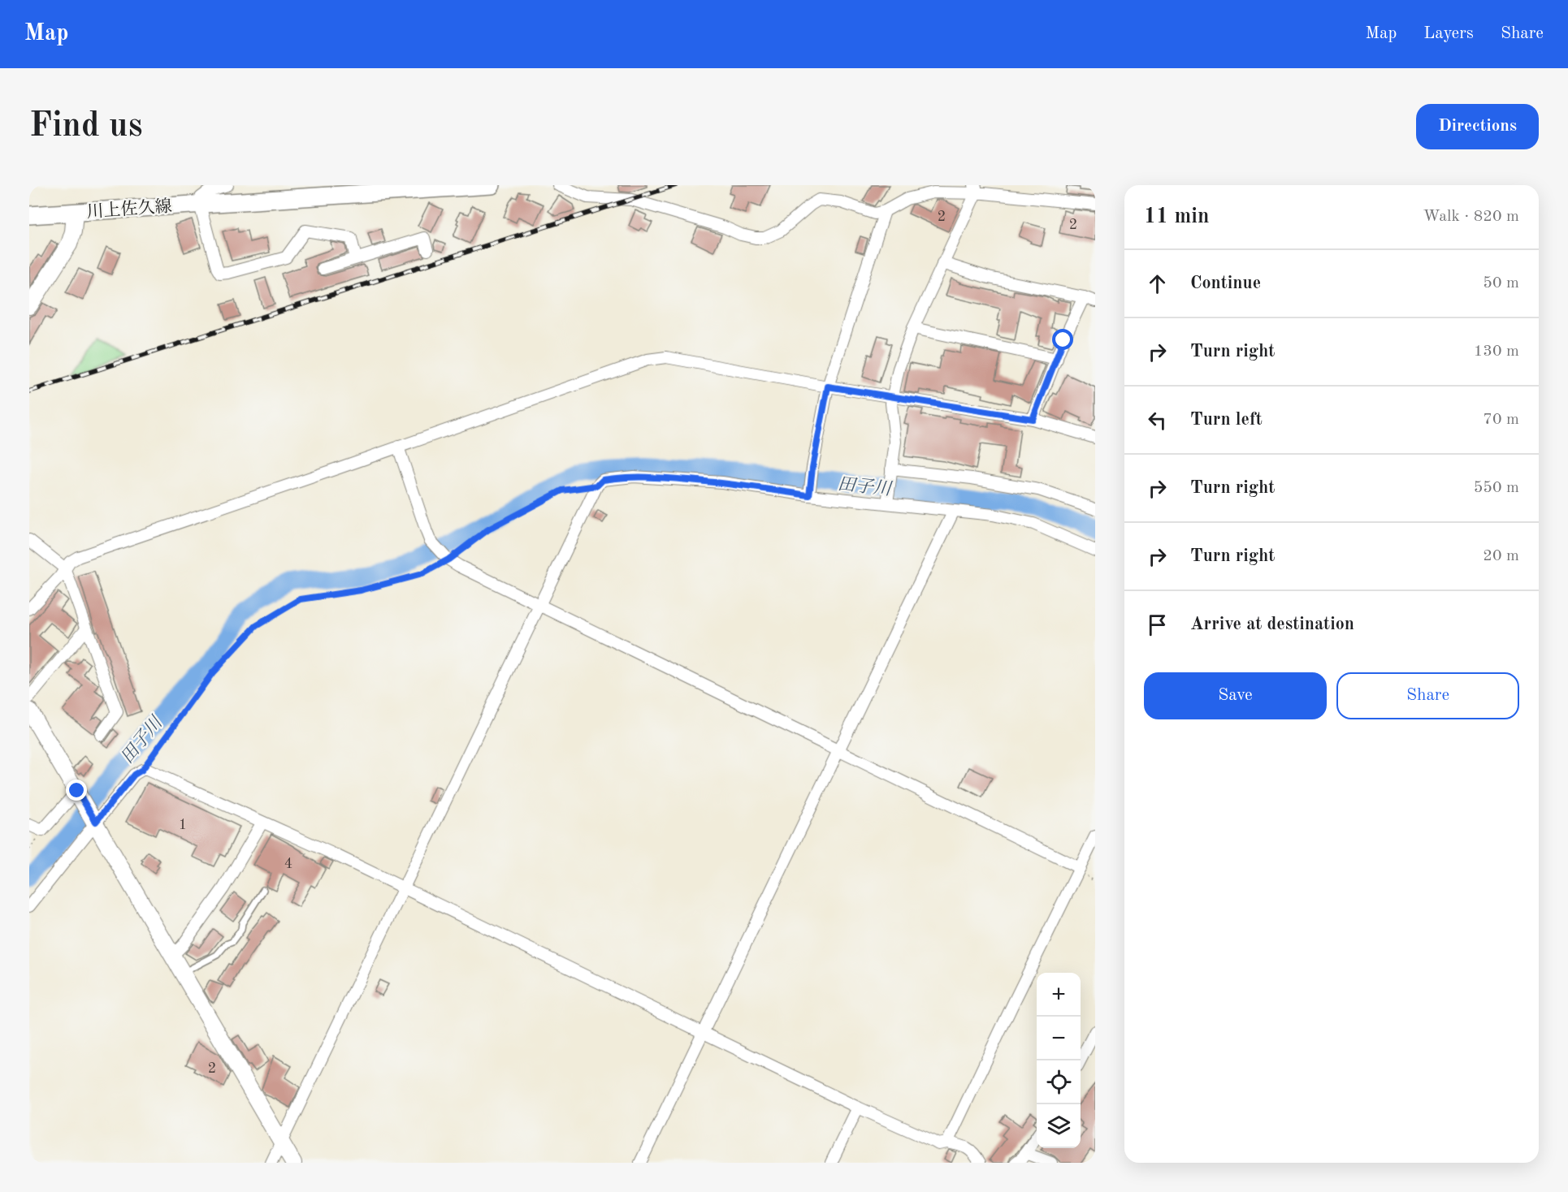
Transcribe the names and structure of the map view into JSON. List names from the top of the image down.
{
  "streets": {
    "main road": ["川上佐久線"]
  },
  "water": ["田子川"],
  "house_numbers": [
    "2",
    "2",
    "1",
    "4",
    "2"
  ],
  "page": {
    "header": "Map",
    "nav": ["Map", "Layers", "Share"],
    "buttons": [
      "Directions",
      ["Save", "Share"]
    ],
    "title": "Find us",
    "heading": ["11 min", "Walk · 820 m"],
    "list": [
      ["Continue", "50 m"],
      ["Turn right", "130 m"],
      ["Turn left", "70 m"],
      ["Turn right", "550 m"],
      ["Turn right", "20 m"],
      "Arrive at destination"
    ],
    "map_buttons": ["+", "−"]
  }
}
